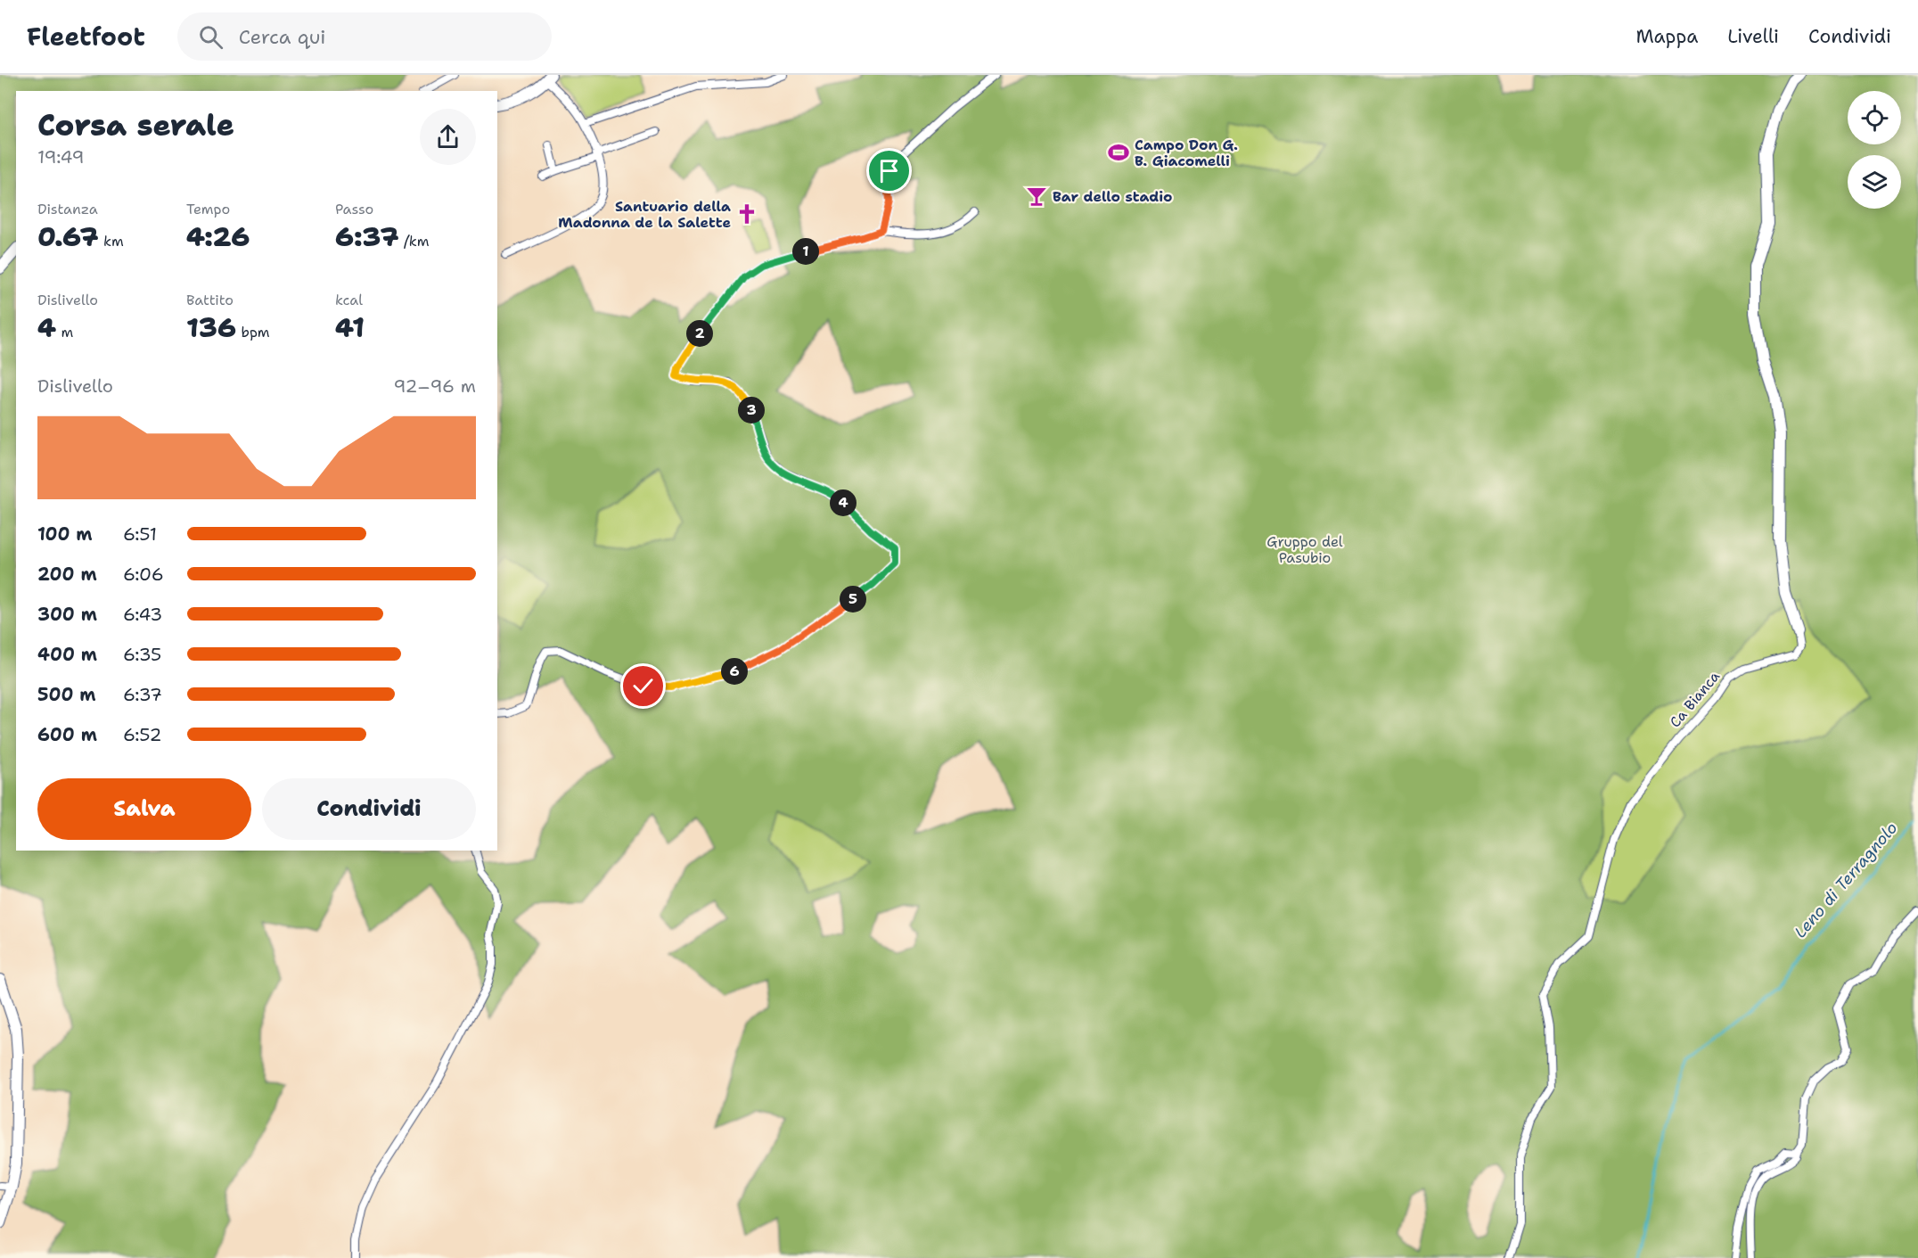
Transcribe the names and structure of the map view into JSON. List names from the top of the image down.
{
  "streets": {
    "street": ["Ca Bianca"]
  },
  "water": ["Leno di Terragnolo"],
  "parks": ["Gruppo del Pasubio"],
  "places": {
    "sports": ["Campo Don G. B. Giacomelli"],
    "bar": ["Bar dello stadio"],
    "church": ["Santuario della Madonna de la Salette"]
  },
  "page": {
    "header": "Fleetfoot",
    "search": "Cerca qui",
    "nav": ["Mappa", "Livelli", "Condividi"],
    "heading": ["Corsa serale", "19:49"],
    "stats": [
      ["Distanza", "0.67 km"],
      ["Tempo", "4:26"],
      ["Passo", "6:37 /km"],
      ["Dislivello", "4 m"],
      ["Battito", "136 bpm"],
      ["kcal", "41"]
    ],
    "pins": [
      "1",
      "2",
      "3",
      "4",
      "5",
      "6"
    ],
    "chart": ["Dislivello", "92–96 m"],
    "list": [
      {
        "name": "100 m",
        "note": "6:51"
      },
      {
        "name": "200 m",
        "note": "6:06"
      },
      {
        "name": "300 m",
        "note": "6:43"
      },
      {
        "name": "400 m",
        "note": "6:35"
      },
      {
        "name": "500 m",
        "note": "6:37"
      },
      {
        "name": "600 m",
        "note": "6:52"
      }
    ],
    "buttons": ["Salva", "Condividi"]
  }
}
